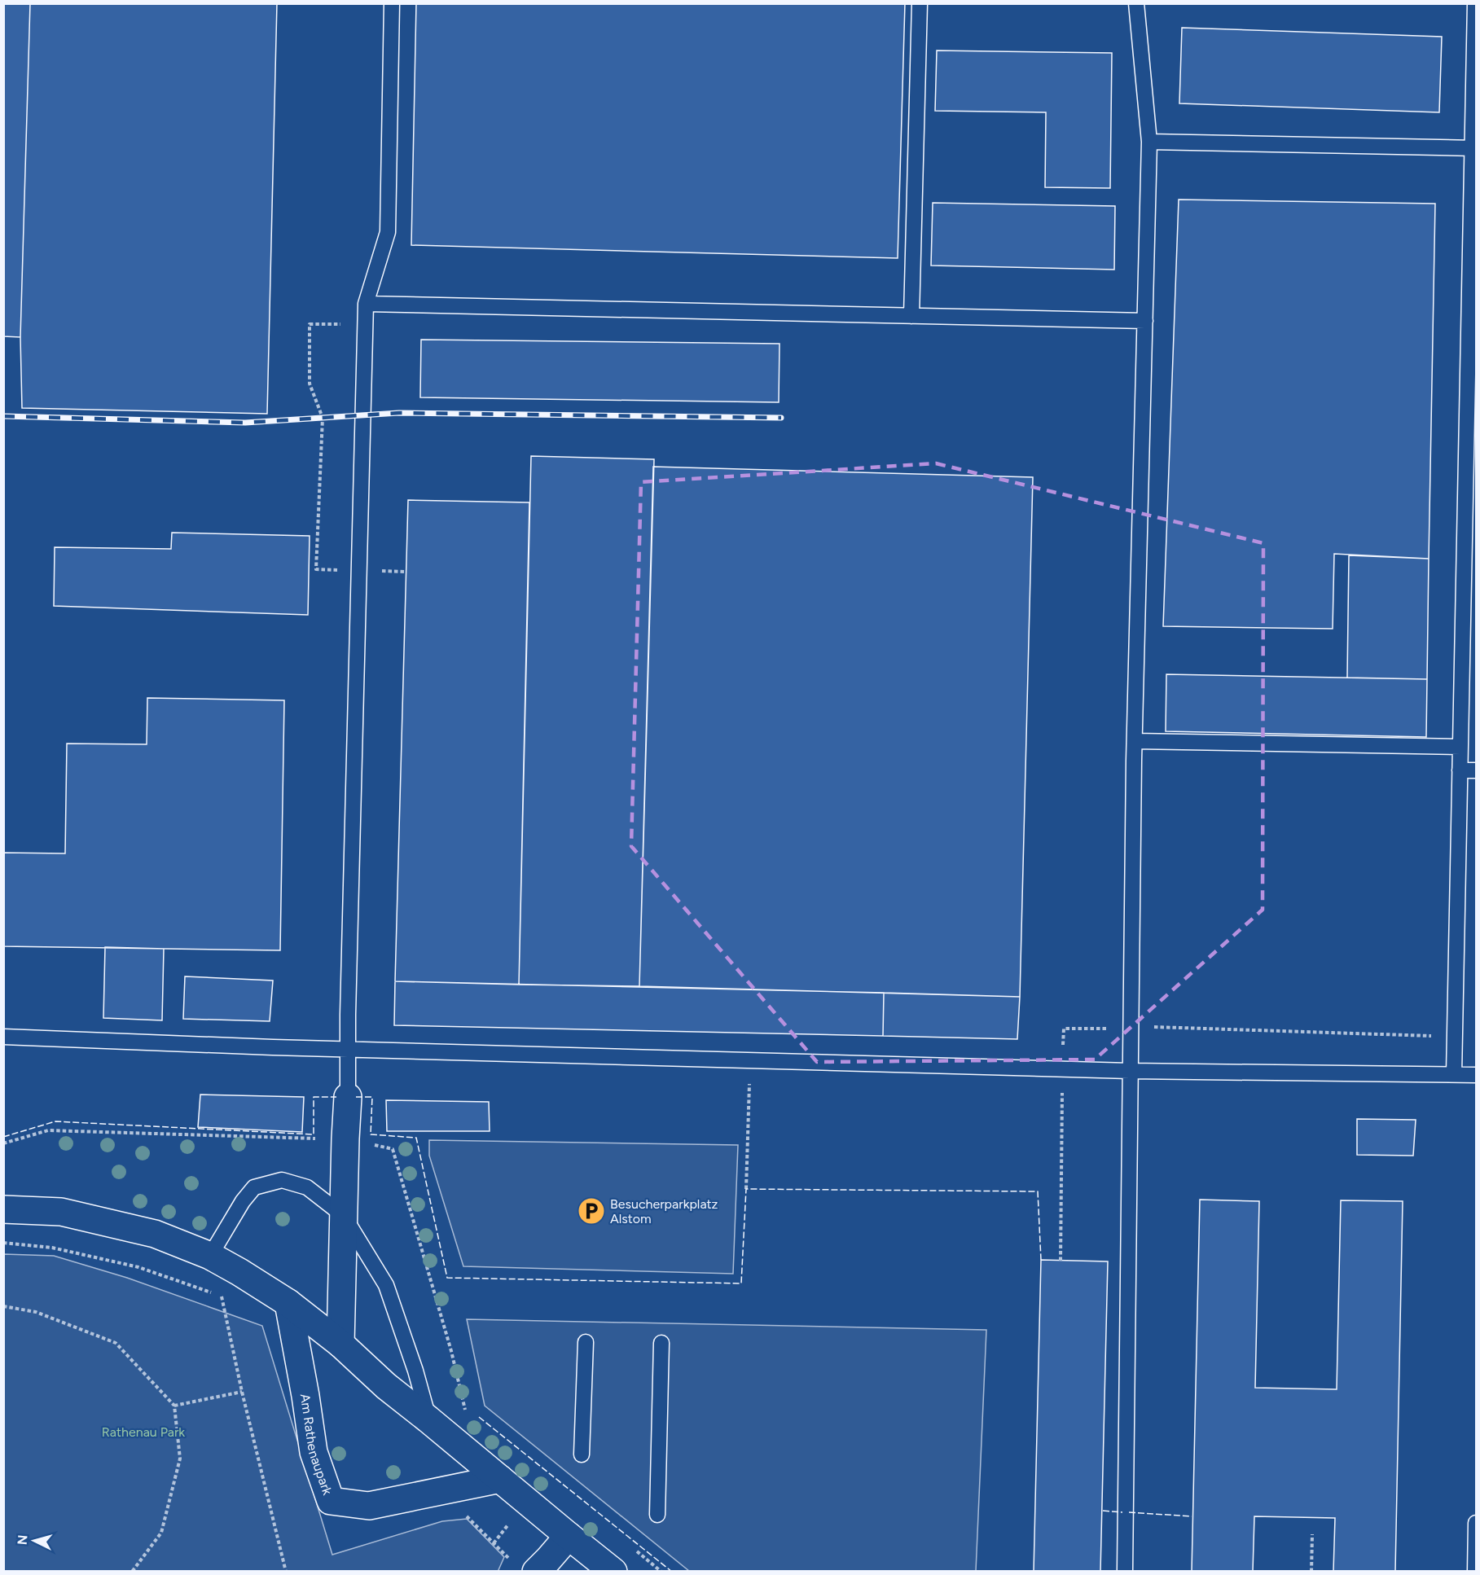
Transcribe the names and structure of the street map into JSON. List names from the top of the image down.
{
  "streets": {
    "main road": ["Am Rathenaupark"]
  },
  "parks": ["Rathenau Park"],
  "places": {
    "parking": ["Besucherparkplatz Alstom"]
  },
  "north": "left"
}
